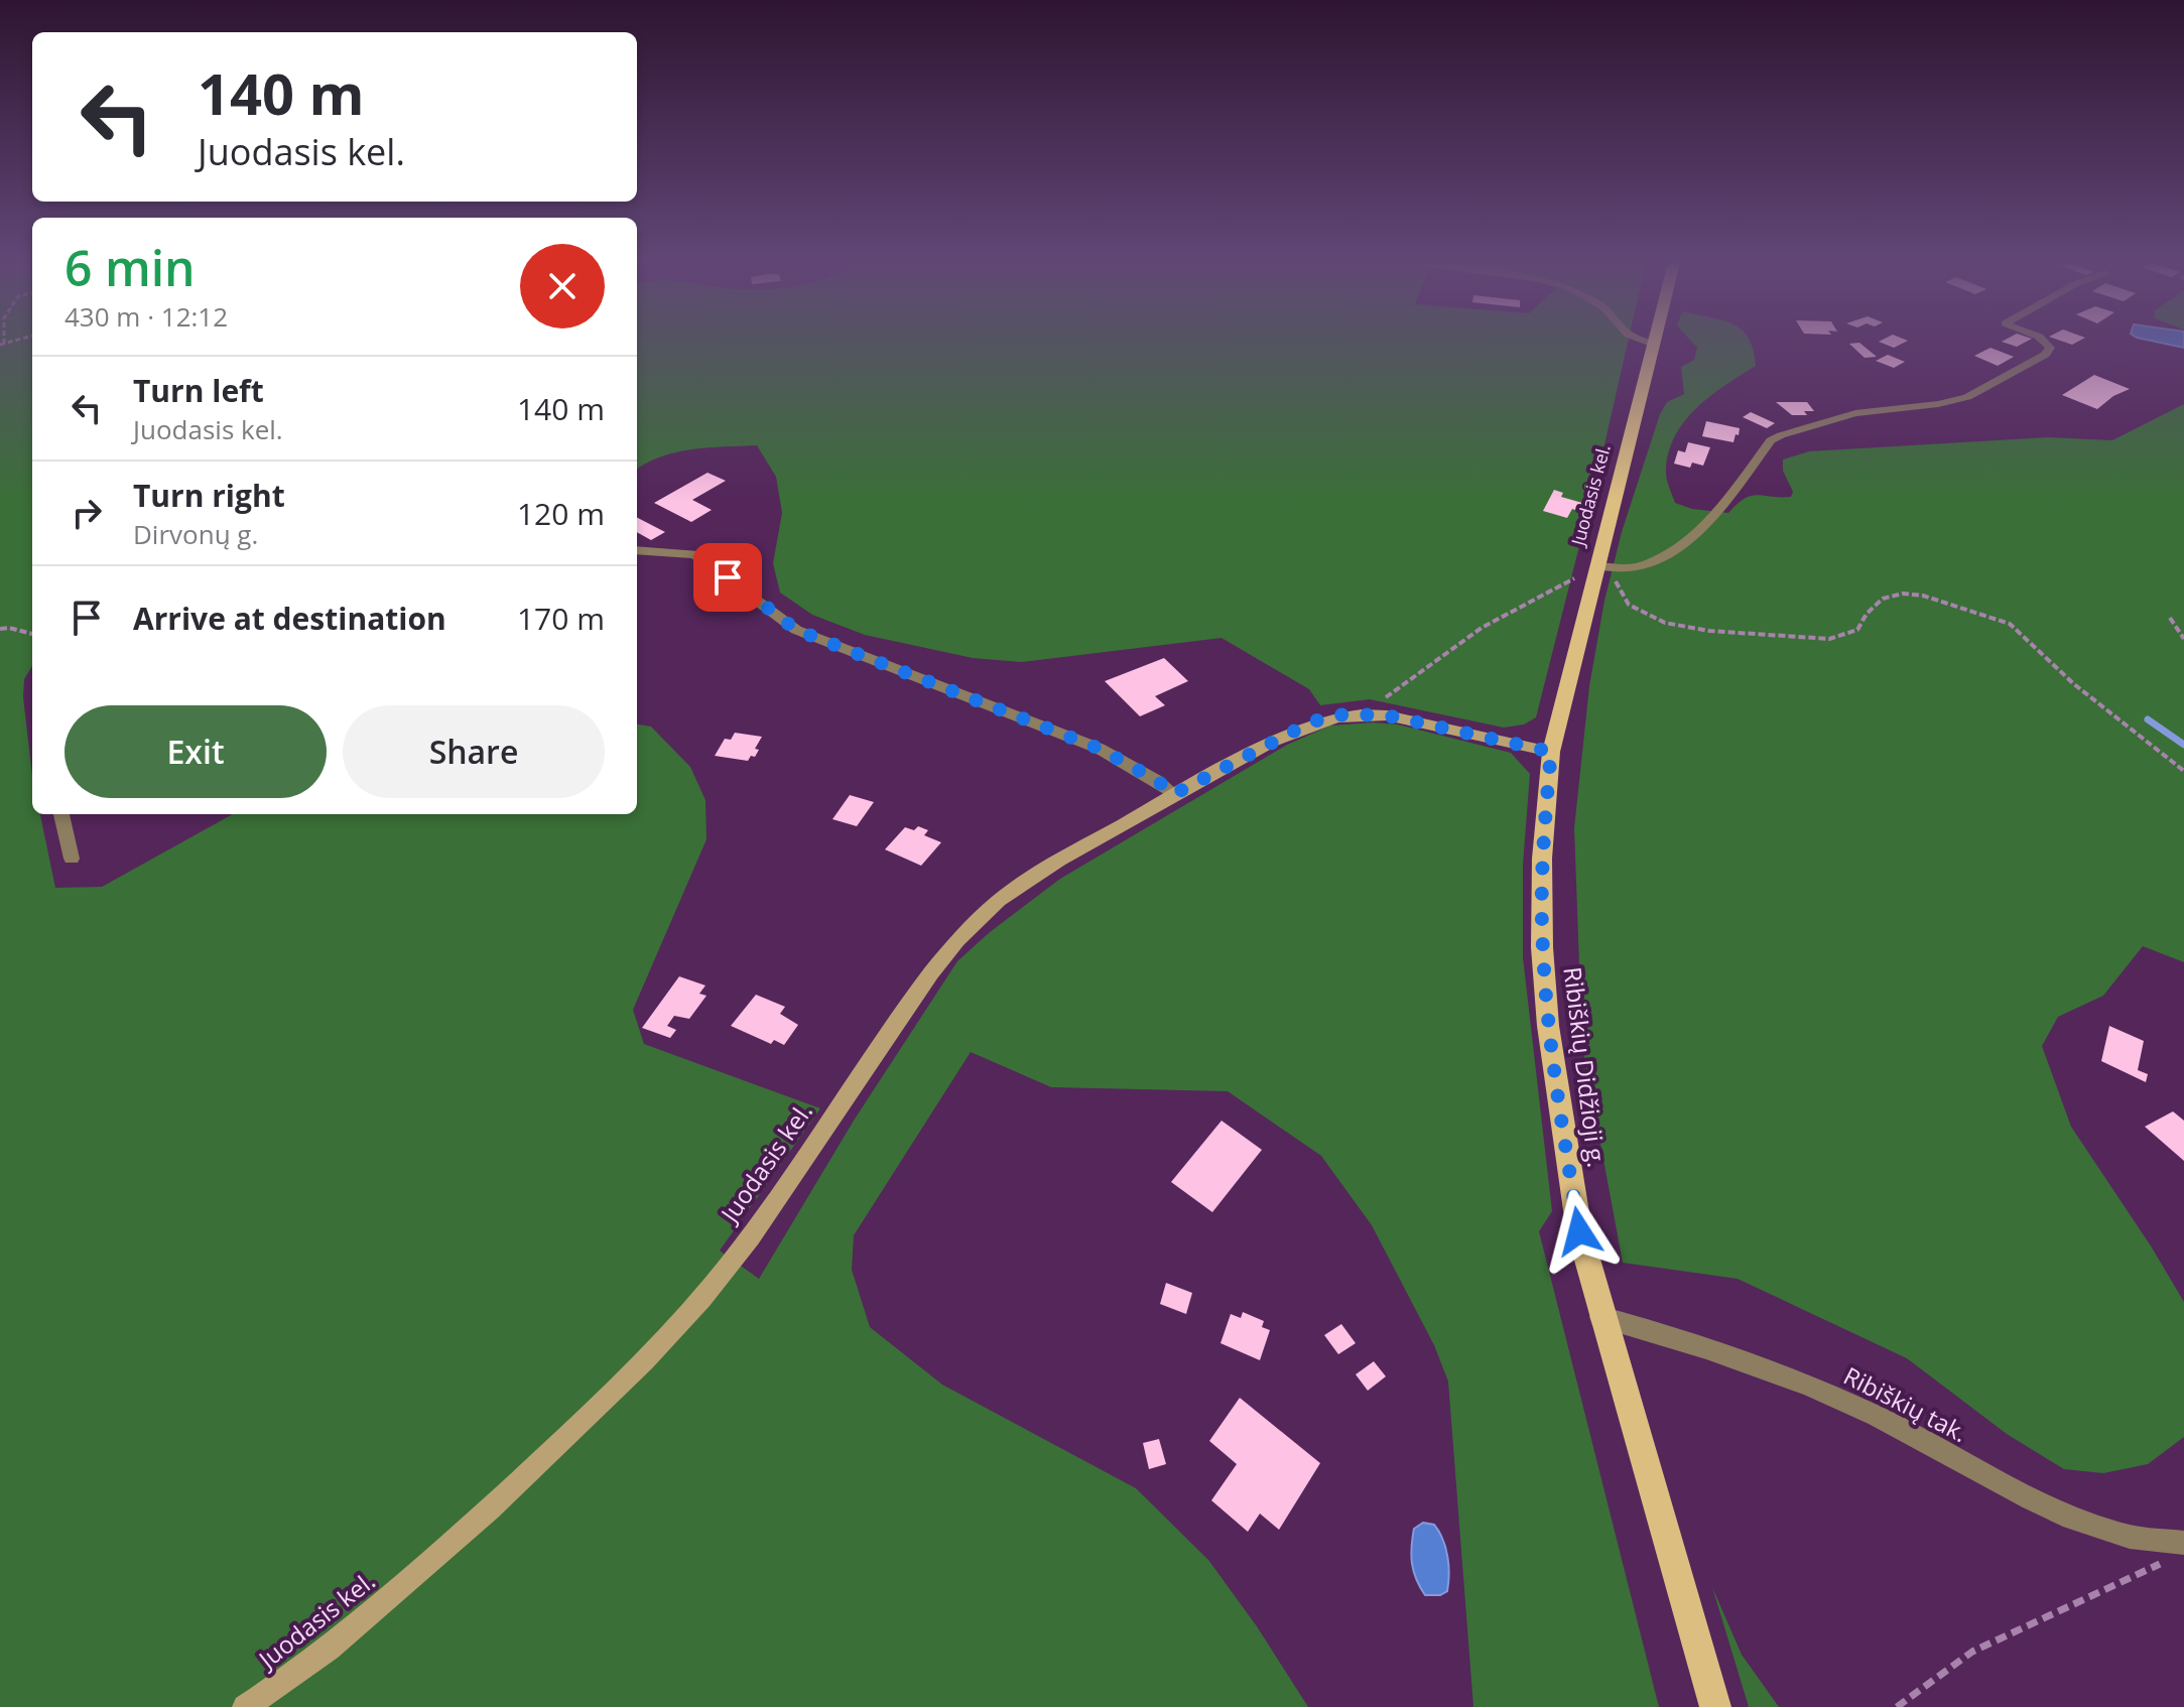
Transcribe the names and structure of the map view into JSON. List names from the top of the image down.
{
  "streets": {
    "main road": ["Juodasis kel.", "Ribiškių Didžioji g."],
    "street": ["Ribiškių tak."]
  },
  "crossings": [
    ["Juodasis kel.", "Ribiškių Didžioji g."],
    ["Ribiškių Didžioji g.", "Ribiškių tak."]
  ],
  "page": {
    "turn": ["140 m", "Juodasis kel."],
    "heading": ["6 min", "430 m · 12:12"],
    "list": [
      {
        "name": "Turn left",
        "note": "Juodasis kel.",
        "value": "140 m"
      },
      {
        "name": "Turn right",
        "note": "Dirvonų g.",
        "value": "120 m"
      },
      {
        "name": "Arrive at destination",
        "value": "170 m"
      }
    ],
    "buttons": ["Exit", "Share"]
  }
}
